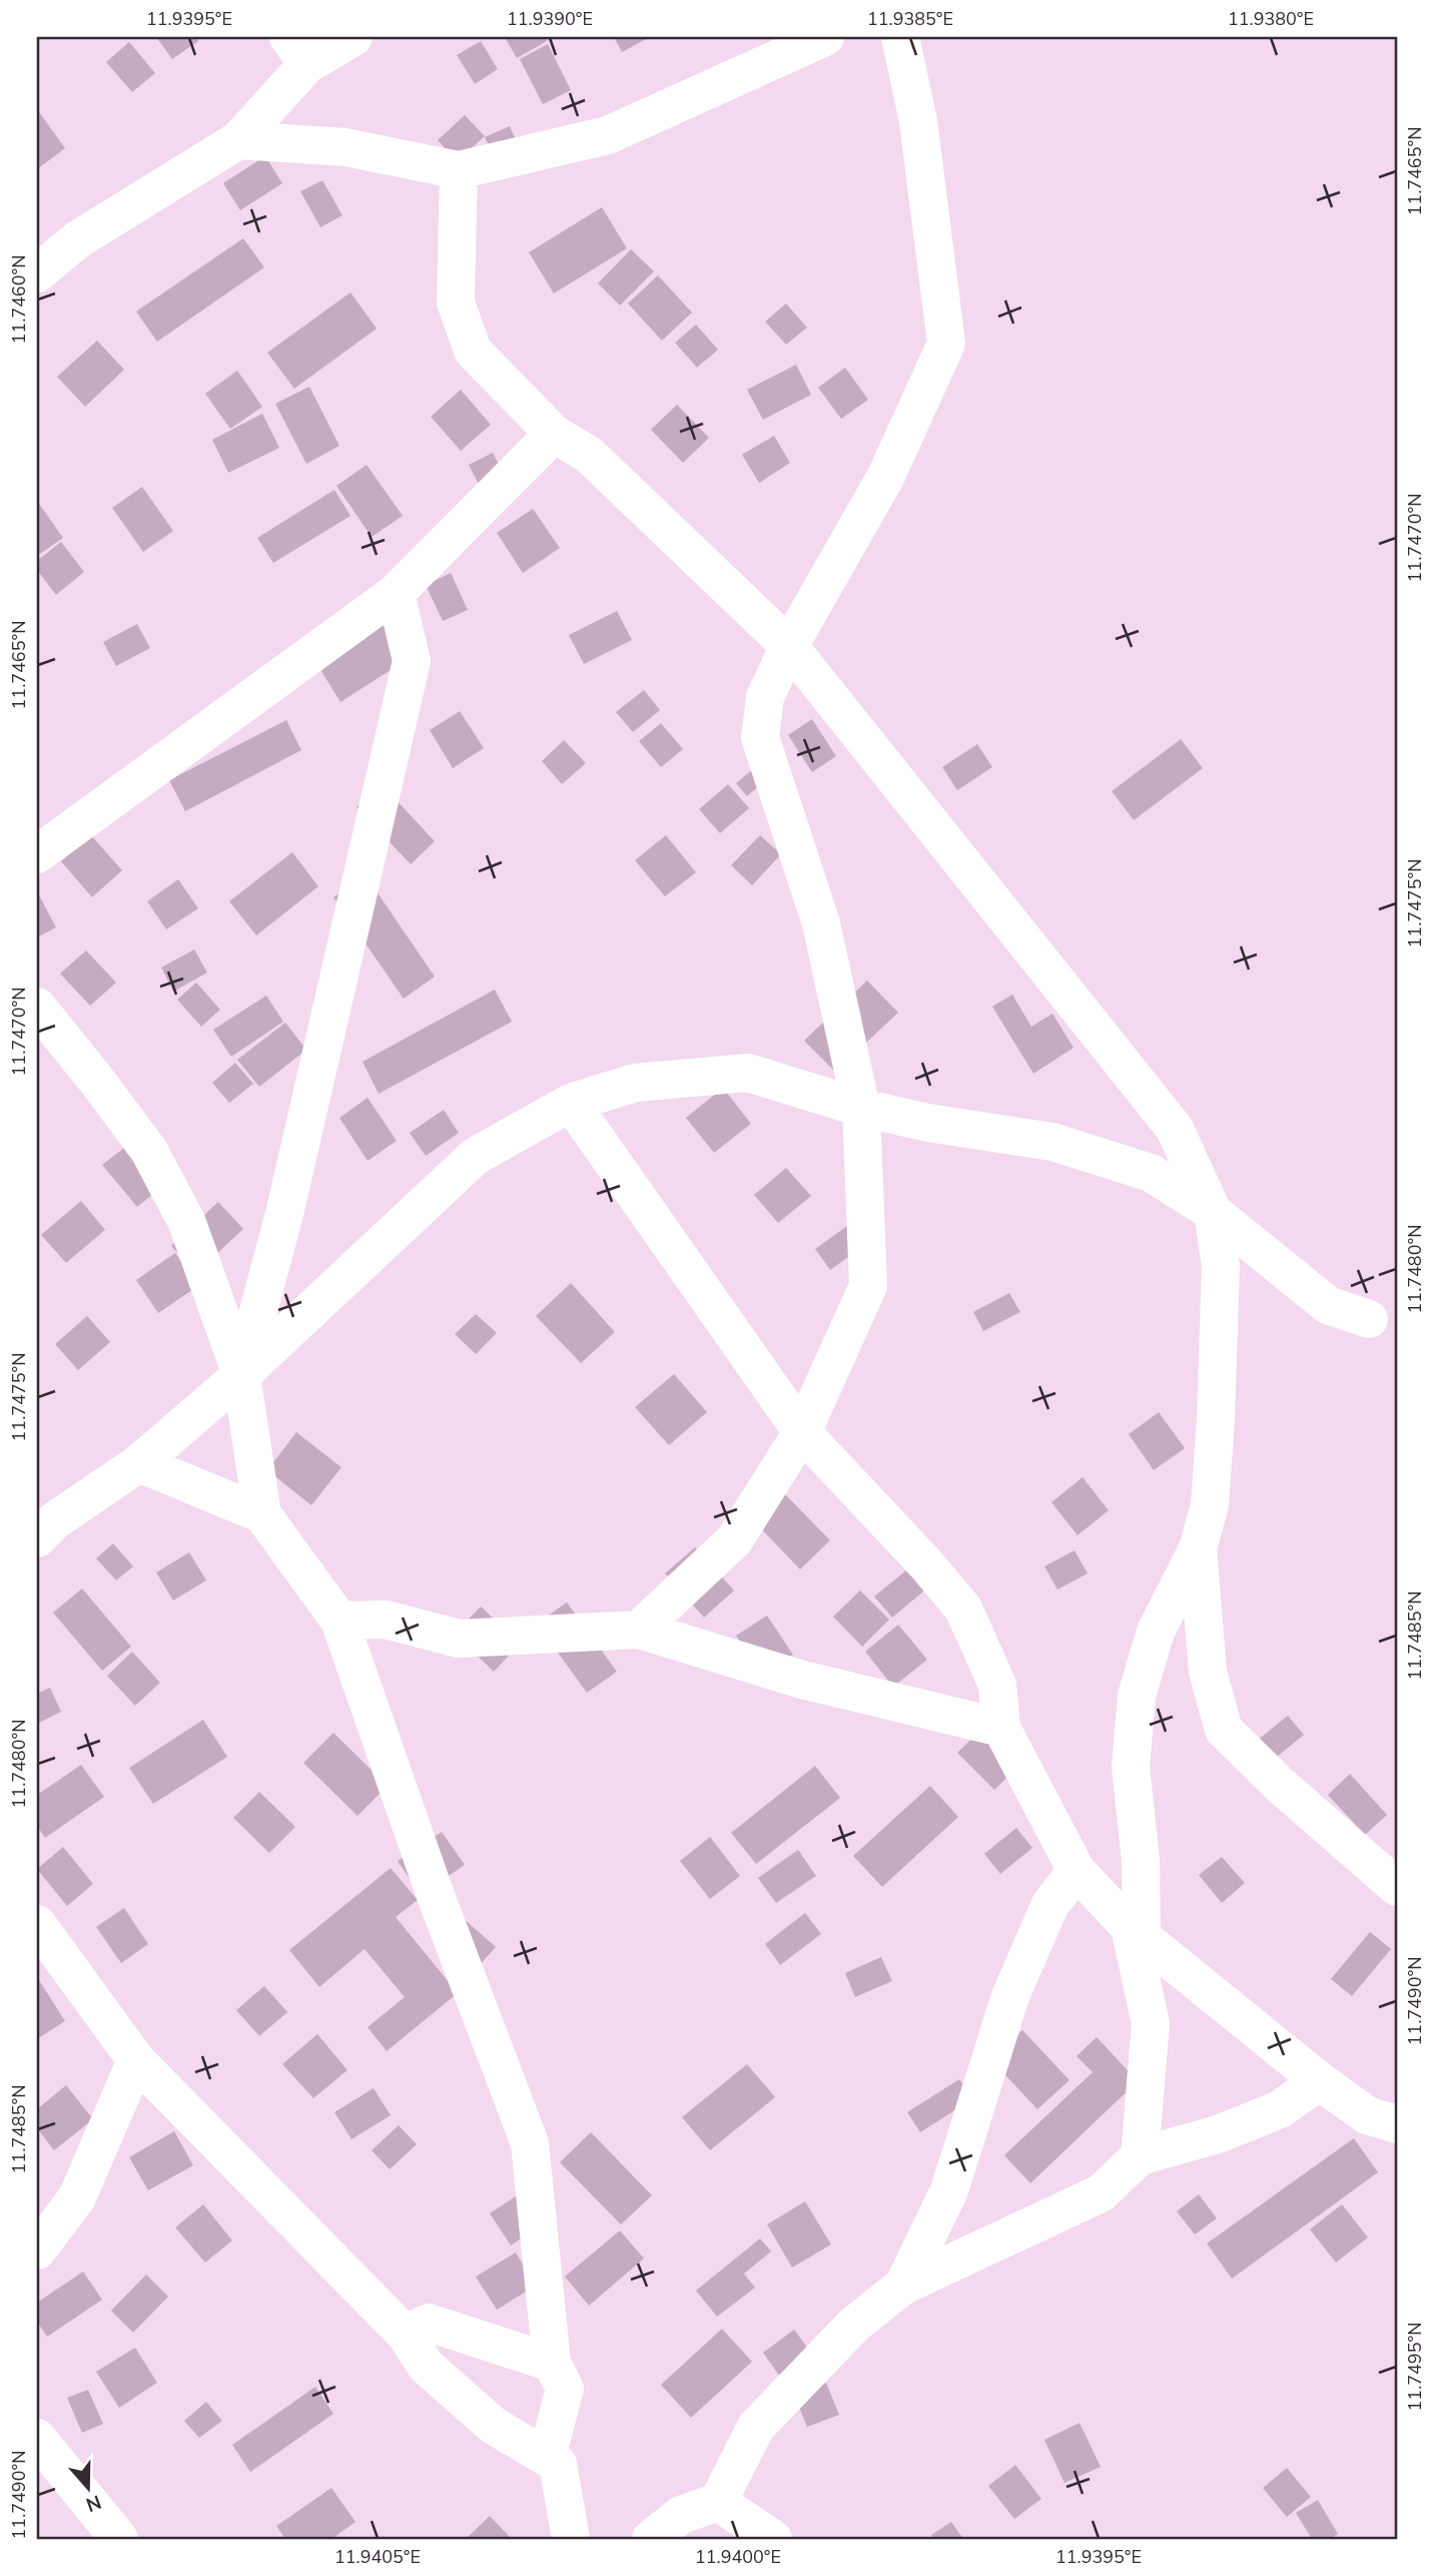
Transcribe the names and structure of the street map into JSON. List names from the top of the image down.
{
  "north": "bottom",
  "coordinates": [
    "11.9395°E",
    "11.9390°E",
    "11.9385°E",
    "11.9380°E",
    "11.7465°N",
    "11.7460°N",
    "11.7470°N",
    "11.7475°N",
    "11.7480°N",
    "11.7485°N",
    "11.7490°N",
    "11.7495°N",
    "11.9405°E",
    "11.9400°E"
  ]
}
